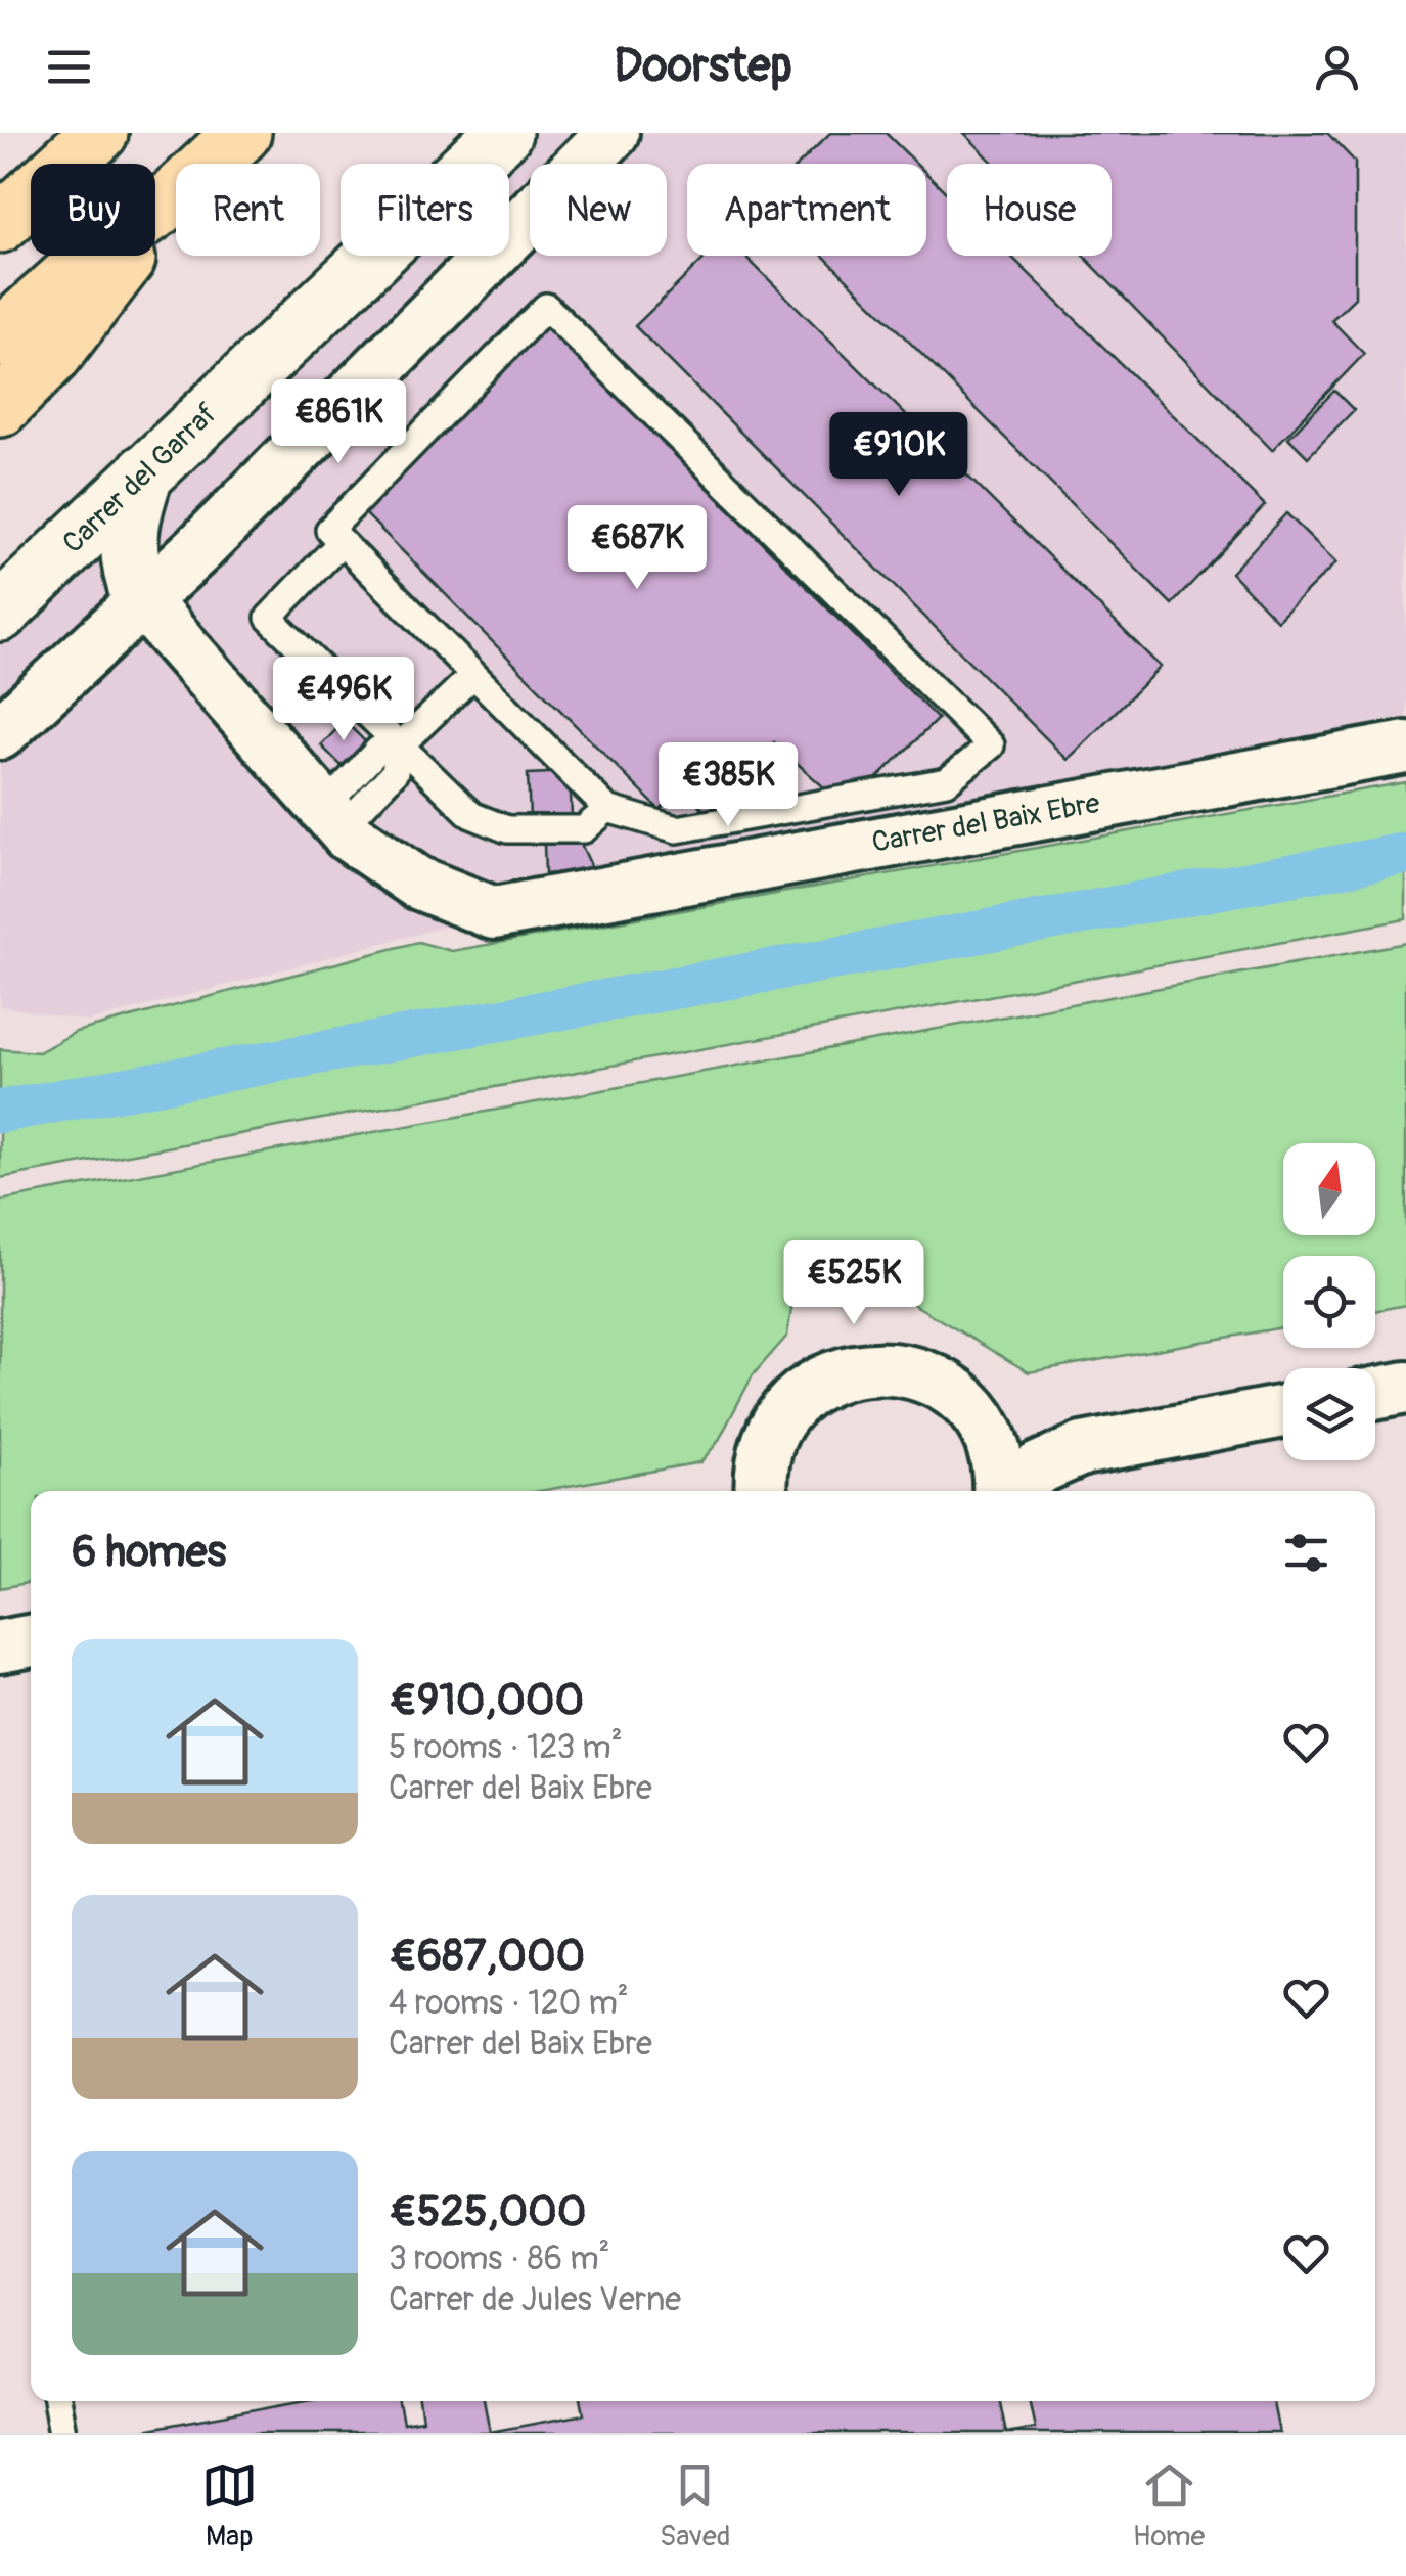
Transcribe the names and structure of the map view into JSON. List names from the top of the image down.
{
  "streets": {
    "main road": ["Carrer del Garraf"],
    "street": ["Carrer del Baix Ebre"]
  },
  "north": "top",
  "page": {
    "header": "Doorstep",
    "chip": [
      "Buy",
      "Rent",
      "Filters",
      "New",
      "Apartment",
      "House"
    ],
    "price": [
      "€861K",
      "€910K",
      "€687K",
      "€496K",
      "€385K",
      "€525K"
    ],
    "heading": "6 homes",
    "list": [
      {
        "name": "€910,000",
        "note": "5 rooms · 123 m² · Carrer del Baix Ebre"
      },
      {
        "name": "€687,000",
        "note": "4 rooms · 120 m² · Carrer del Baix Ebre"
      },
      {
        "name": "€525,000",
        "note": "3 rooms · 86 m² · Carrer de Jules Verne"
      }
    ],
    "tabs": ["Map", "Saved", "Home"]
  }
}
